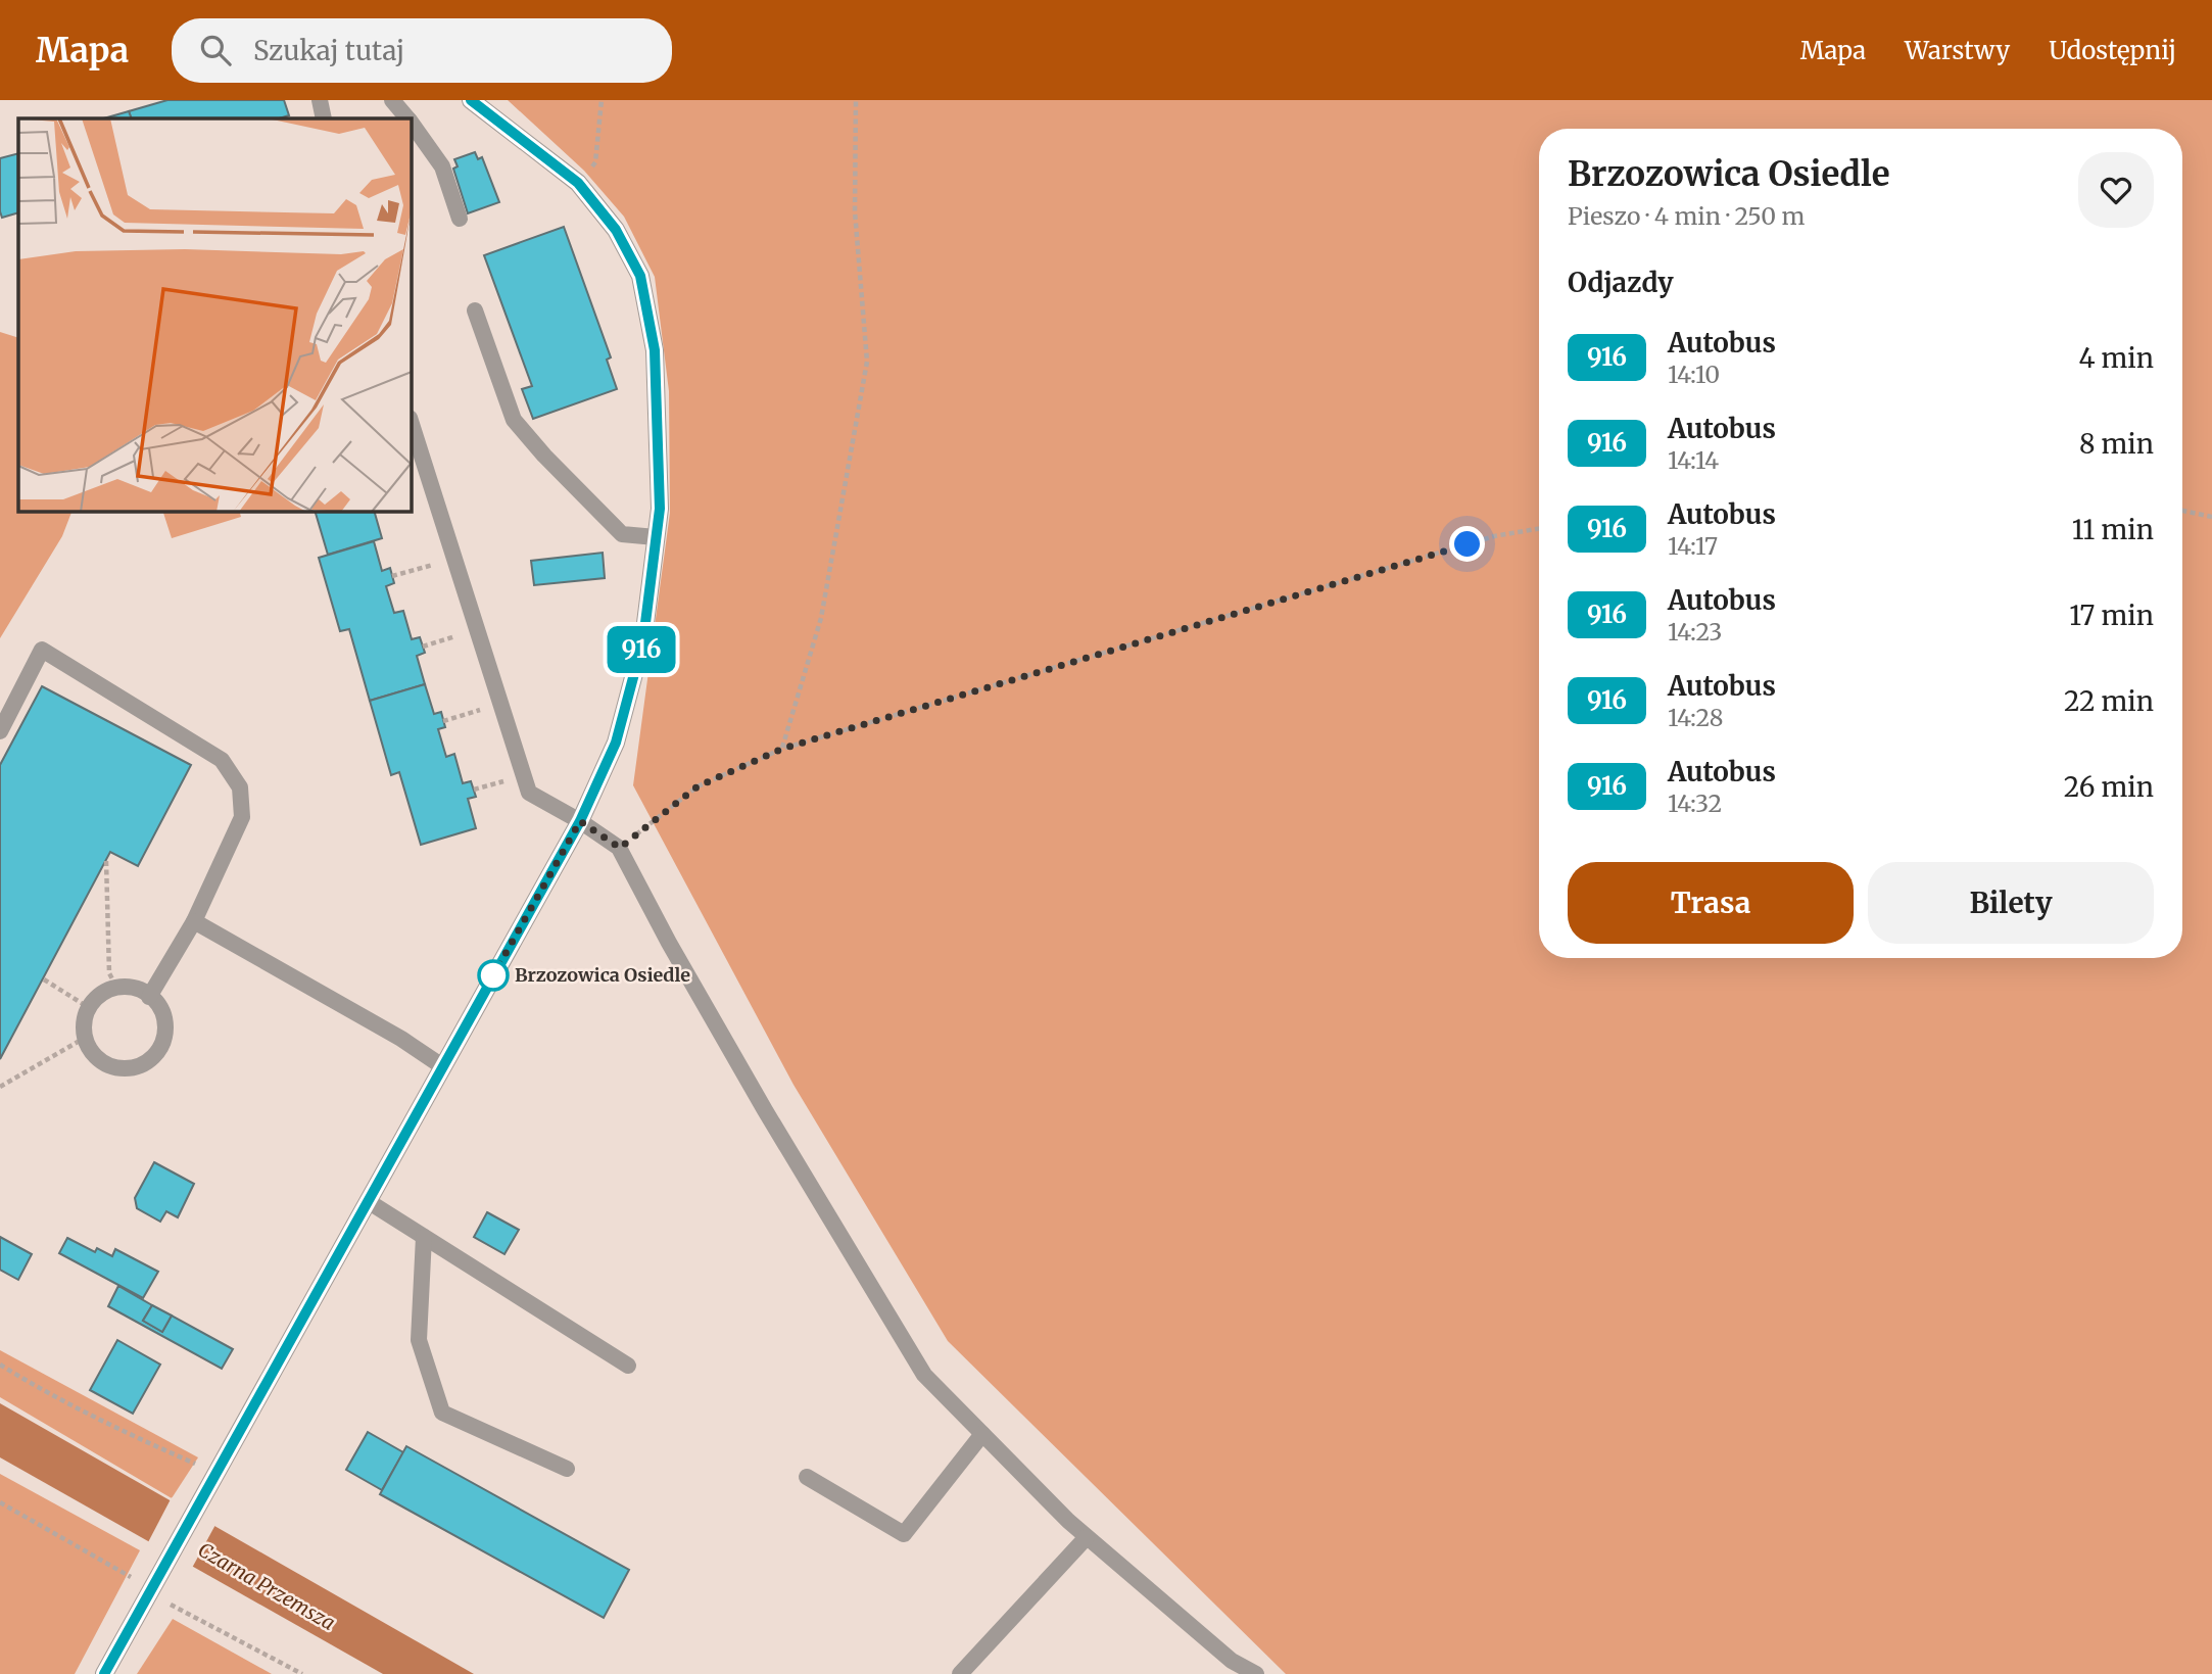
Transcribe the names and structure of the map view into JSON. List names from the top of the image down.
{
  "water": ["Czarna Przemsza"],
  "places": ["Brzozowica Osiedle"],
  "lines": ["bus line 916"],
  "page": {
    "header": "Mapa",
    "search": "Szukaj tutaj",
    "nav": ["Mapa", "Warstwy", "Udostępnij"],
    "on_map": "916",
    "heading": [
      ["Brzozowica Osiedle", "Pieszo · 4 min · 250 m"],
      "Odjazdy"
    ],
    "list": [
      {
        "mark": "916",
        "name": "Autobus",
        "note": "14:10",
        "value": "4 min"
      },
      {
        "mark": "916",
        "name": "Autobus",
        "note": "14:14",
        "value": "8 min"
      },
      {
        "mark": "916",
        "name": "Autobus",
        "note": "14:17",
        "value": "11 min"
      },
      {
        "mark": "916",
        "name": "Autobus",
        "note": "14:23",
        "value": "17 min"
      },
      {
        "mark": "916",
        "name": "Autobus",
        "note": "14:28",
        "value": "22 min"
      },
      {
        "mark": "916",
        "name": "Autobus",
        "note": "14:32",
        "value": "26 min"
      }
    ],
    "buttons": ["Trasa", "Bilety"]
  }
}
